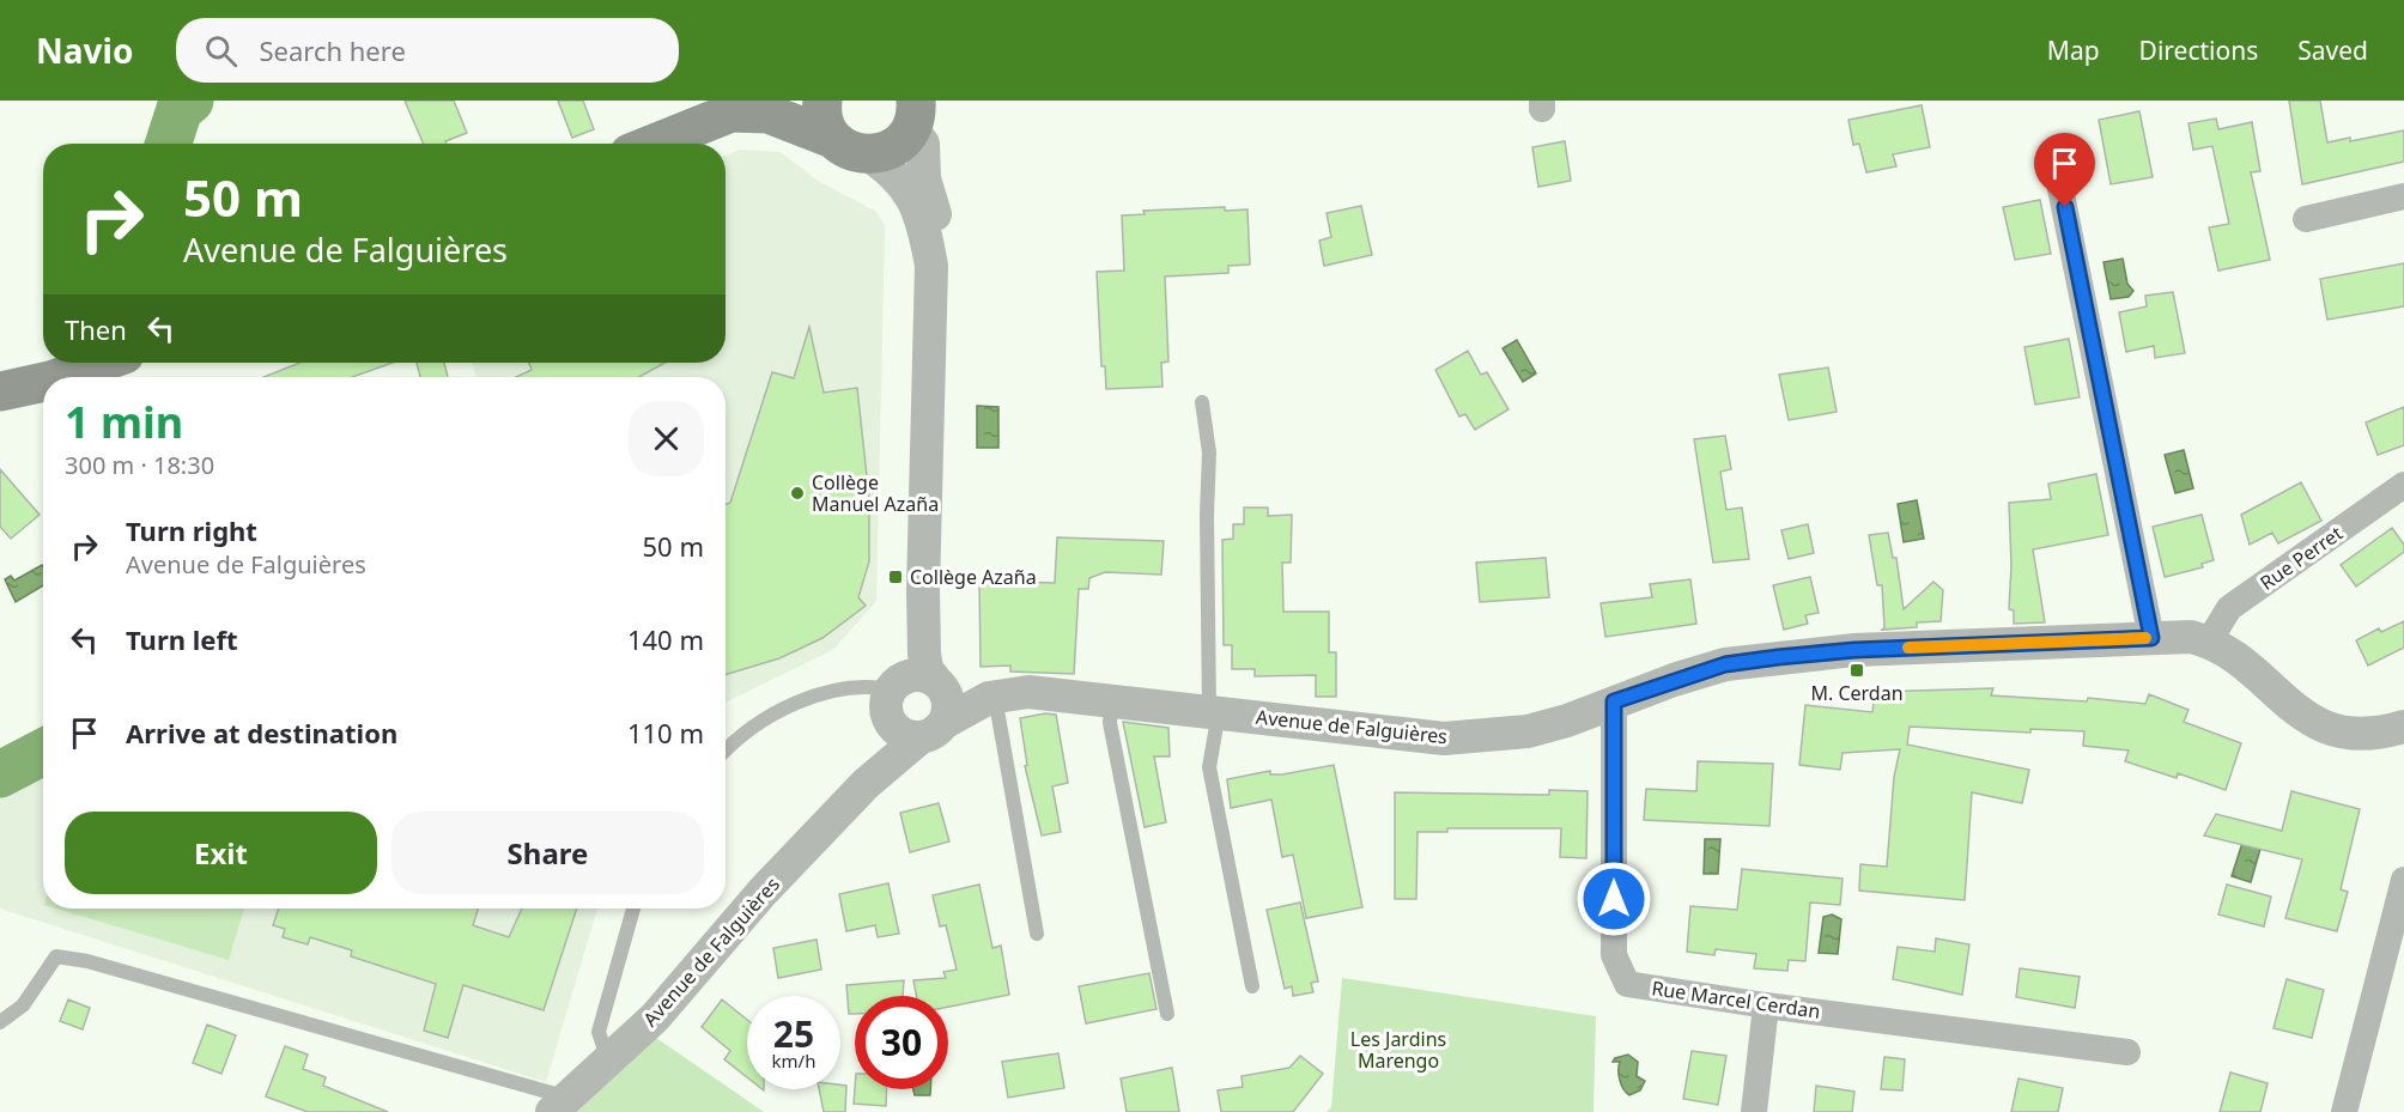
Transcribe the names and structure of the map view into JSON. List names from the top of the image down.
{
  "streets": {
    "street": ["Rue Perret", "Avenue de Falguières", "Rue Marcel Cerdan"]
  },
  "crossings": [
    ["Rue Perret", "Avenue de Falguières"],
    ["Avenue de Falguières", "Rue Marcel Cerdan"]
  ],
  "parks": ["Les Jardins Marengo"],
  "places": {
    "other": ["Collège Manuel Azaña"],
    "transit": ["Collège Azaña", "M. Cerdan"]
  },
  "page": {
    "header": "Navio",
    "search": "Search here",
    "nav": ["Map", "Directions", "Saved"],
    "turn": ["50 m", "Avenue de Falguières"],
    "then": "Then",
    "heading": ["1 min", "300 m · 18:30"],
    "list": [
      {
        "name": "Turn right",
        "note": "Avenue de Falguières",
        "value": "50 m"
      },
      {
        "name": "Turn left",
        "value": "140 m"
      },
      {
        "name": "Arrive at destination",
        "value": "110 m"
      }
    ],
    "buttons": ["Exit", "Share"],
    "speed": "25 km/h",
    "limit": "30"
  }
}
